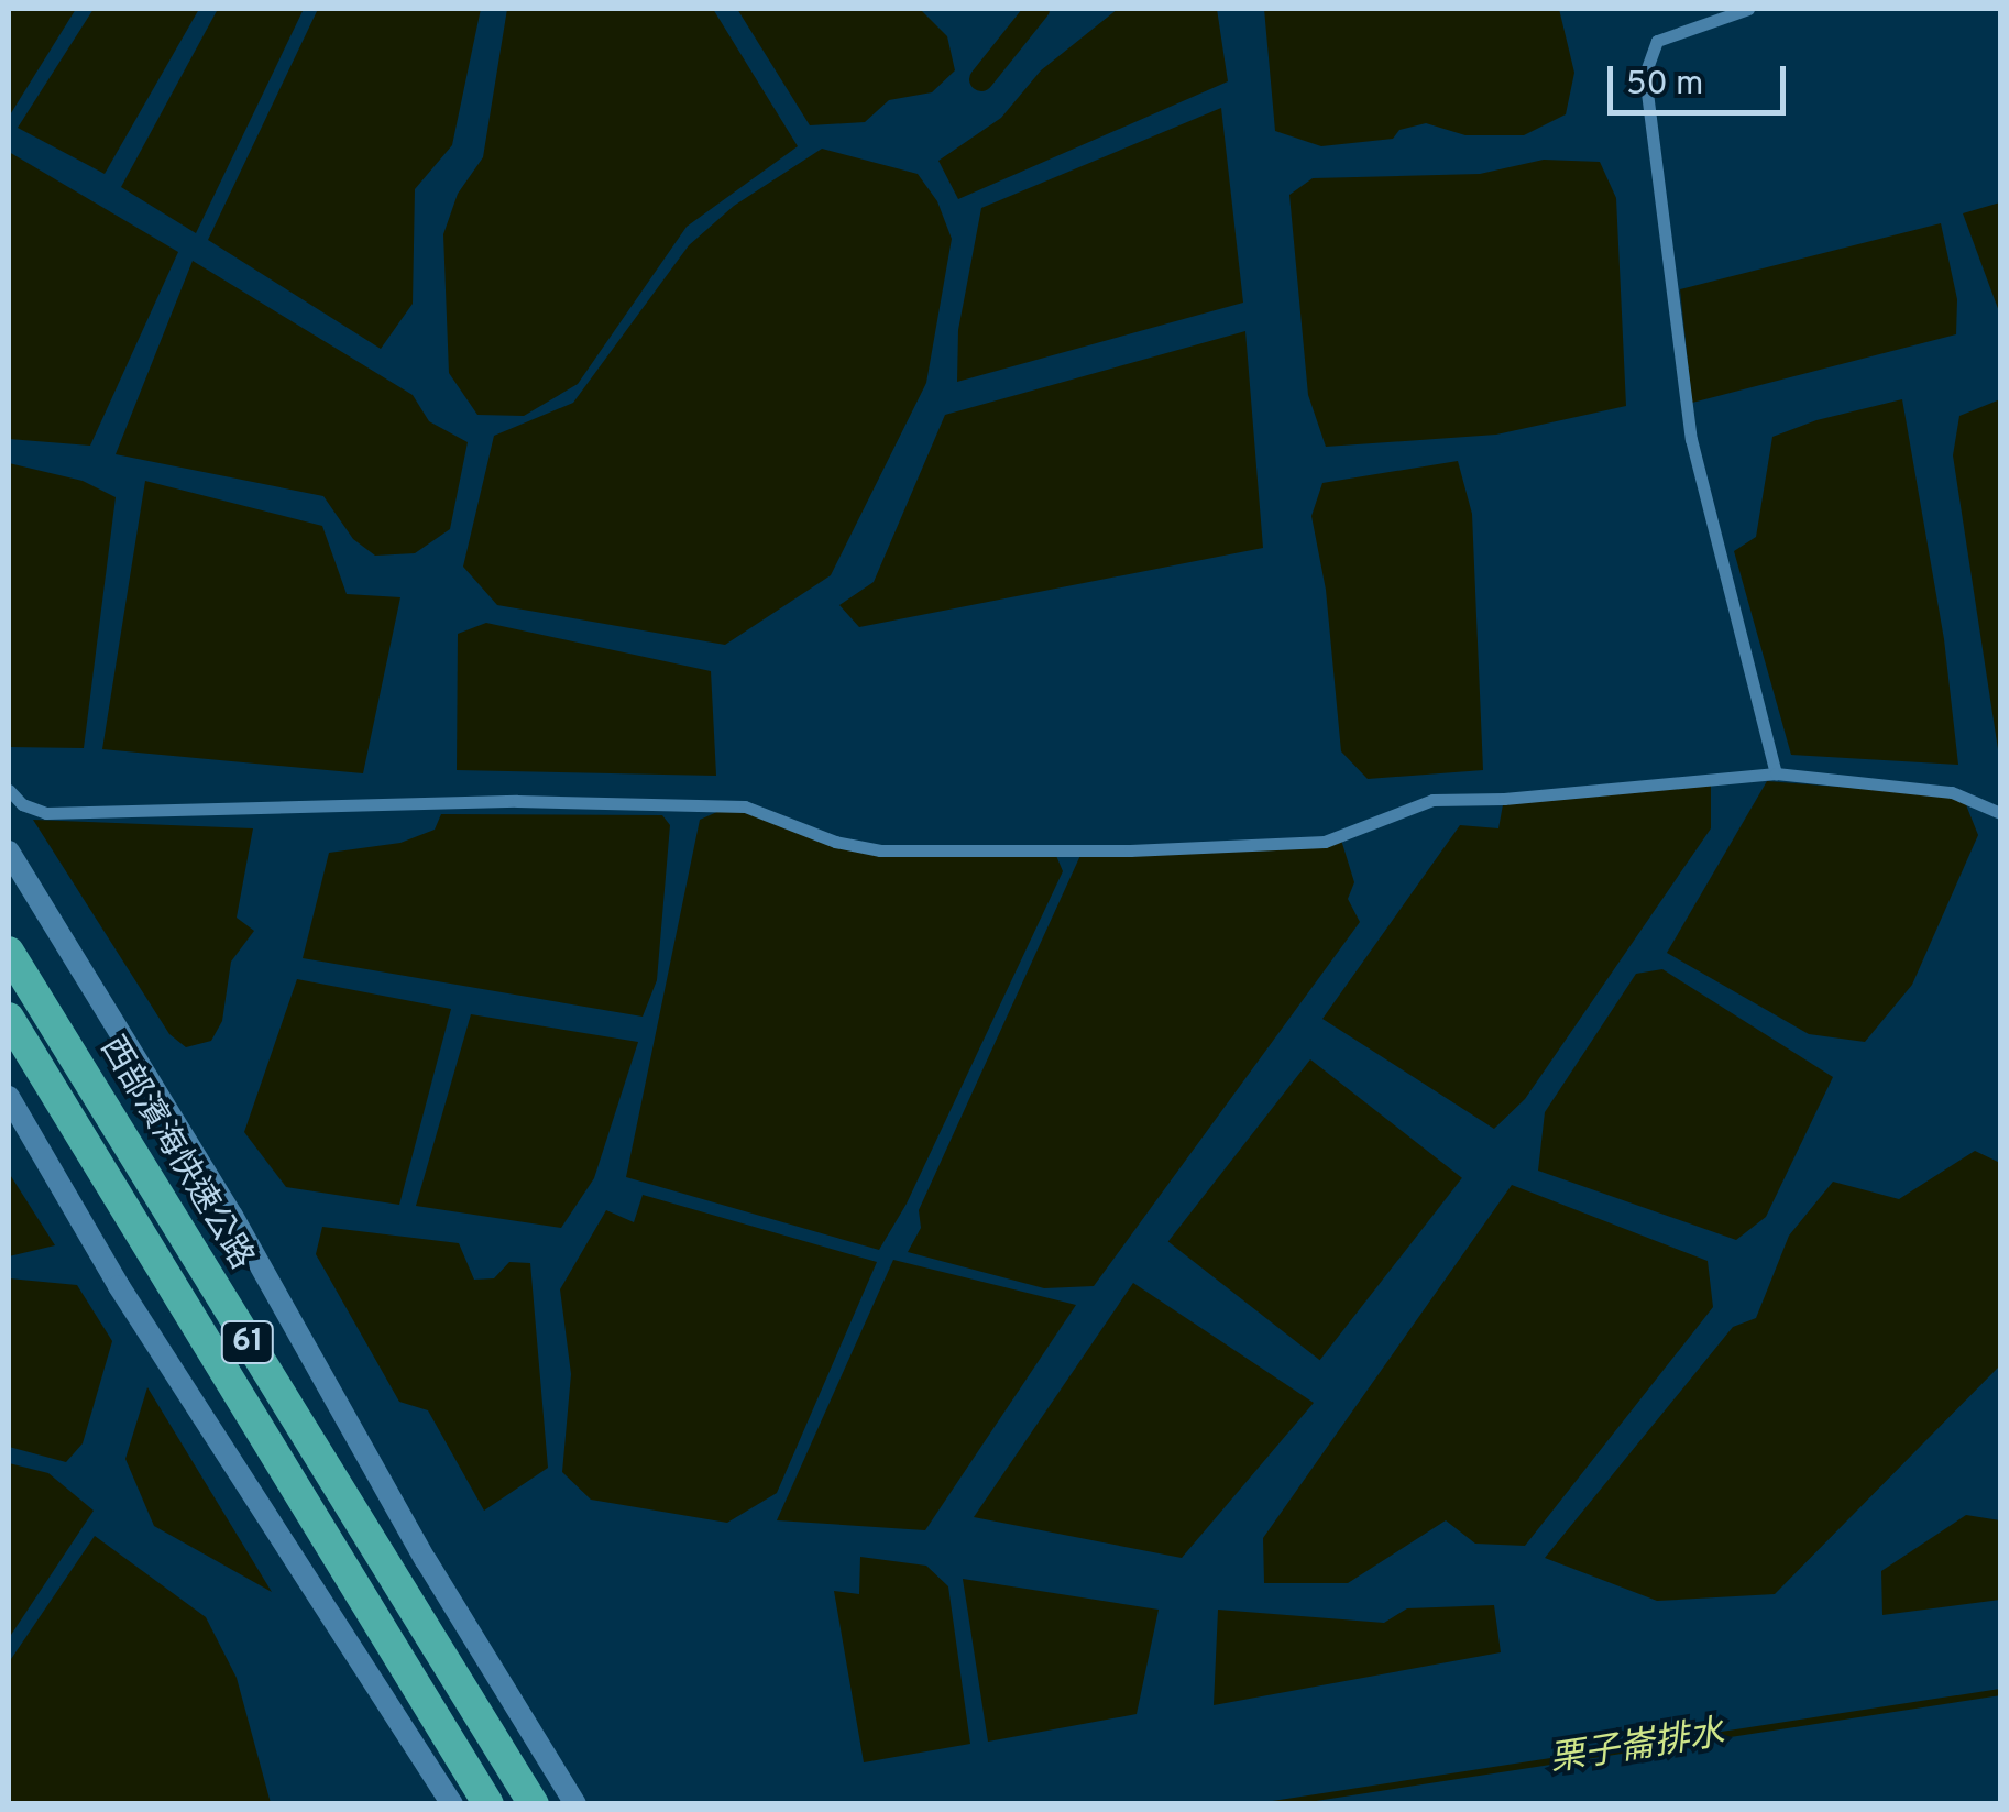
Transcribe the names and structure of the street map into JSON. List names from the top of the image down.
{
  "streets": {
    "highway": ["西部濱海快速公路", "61"]
  },
  "water": ["栗子崙排水"],
  "scale_bar": "50 m"
}
